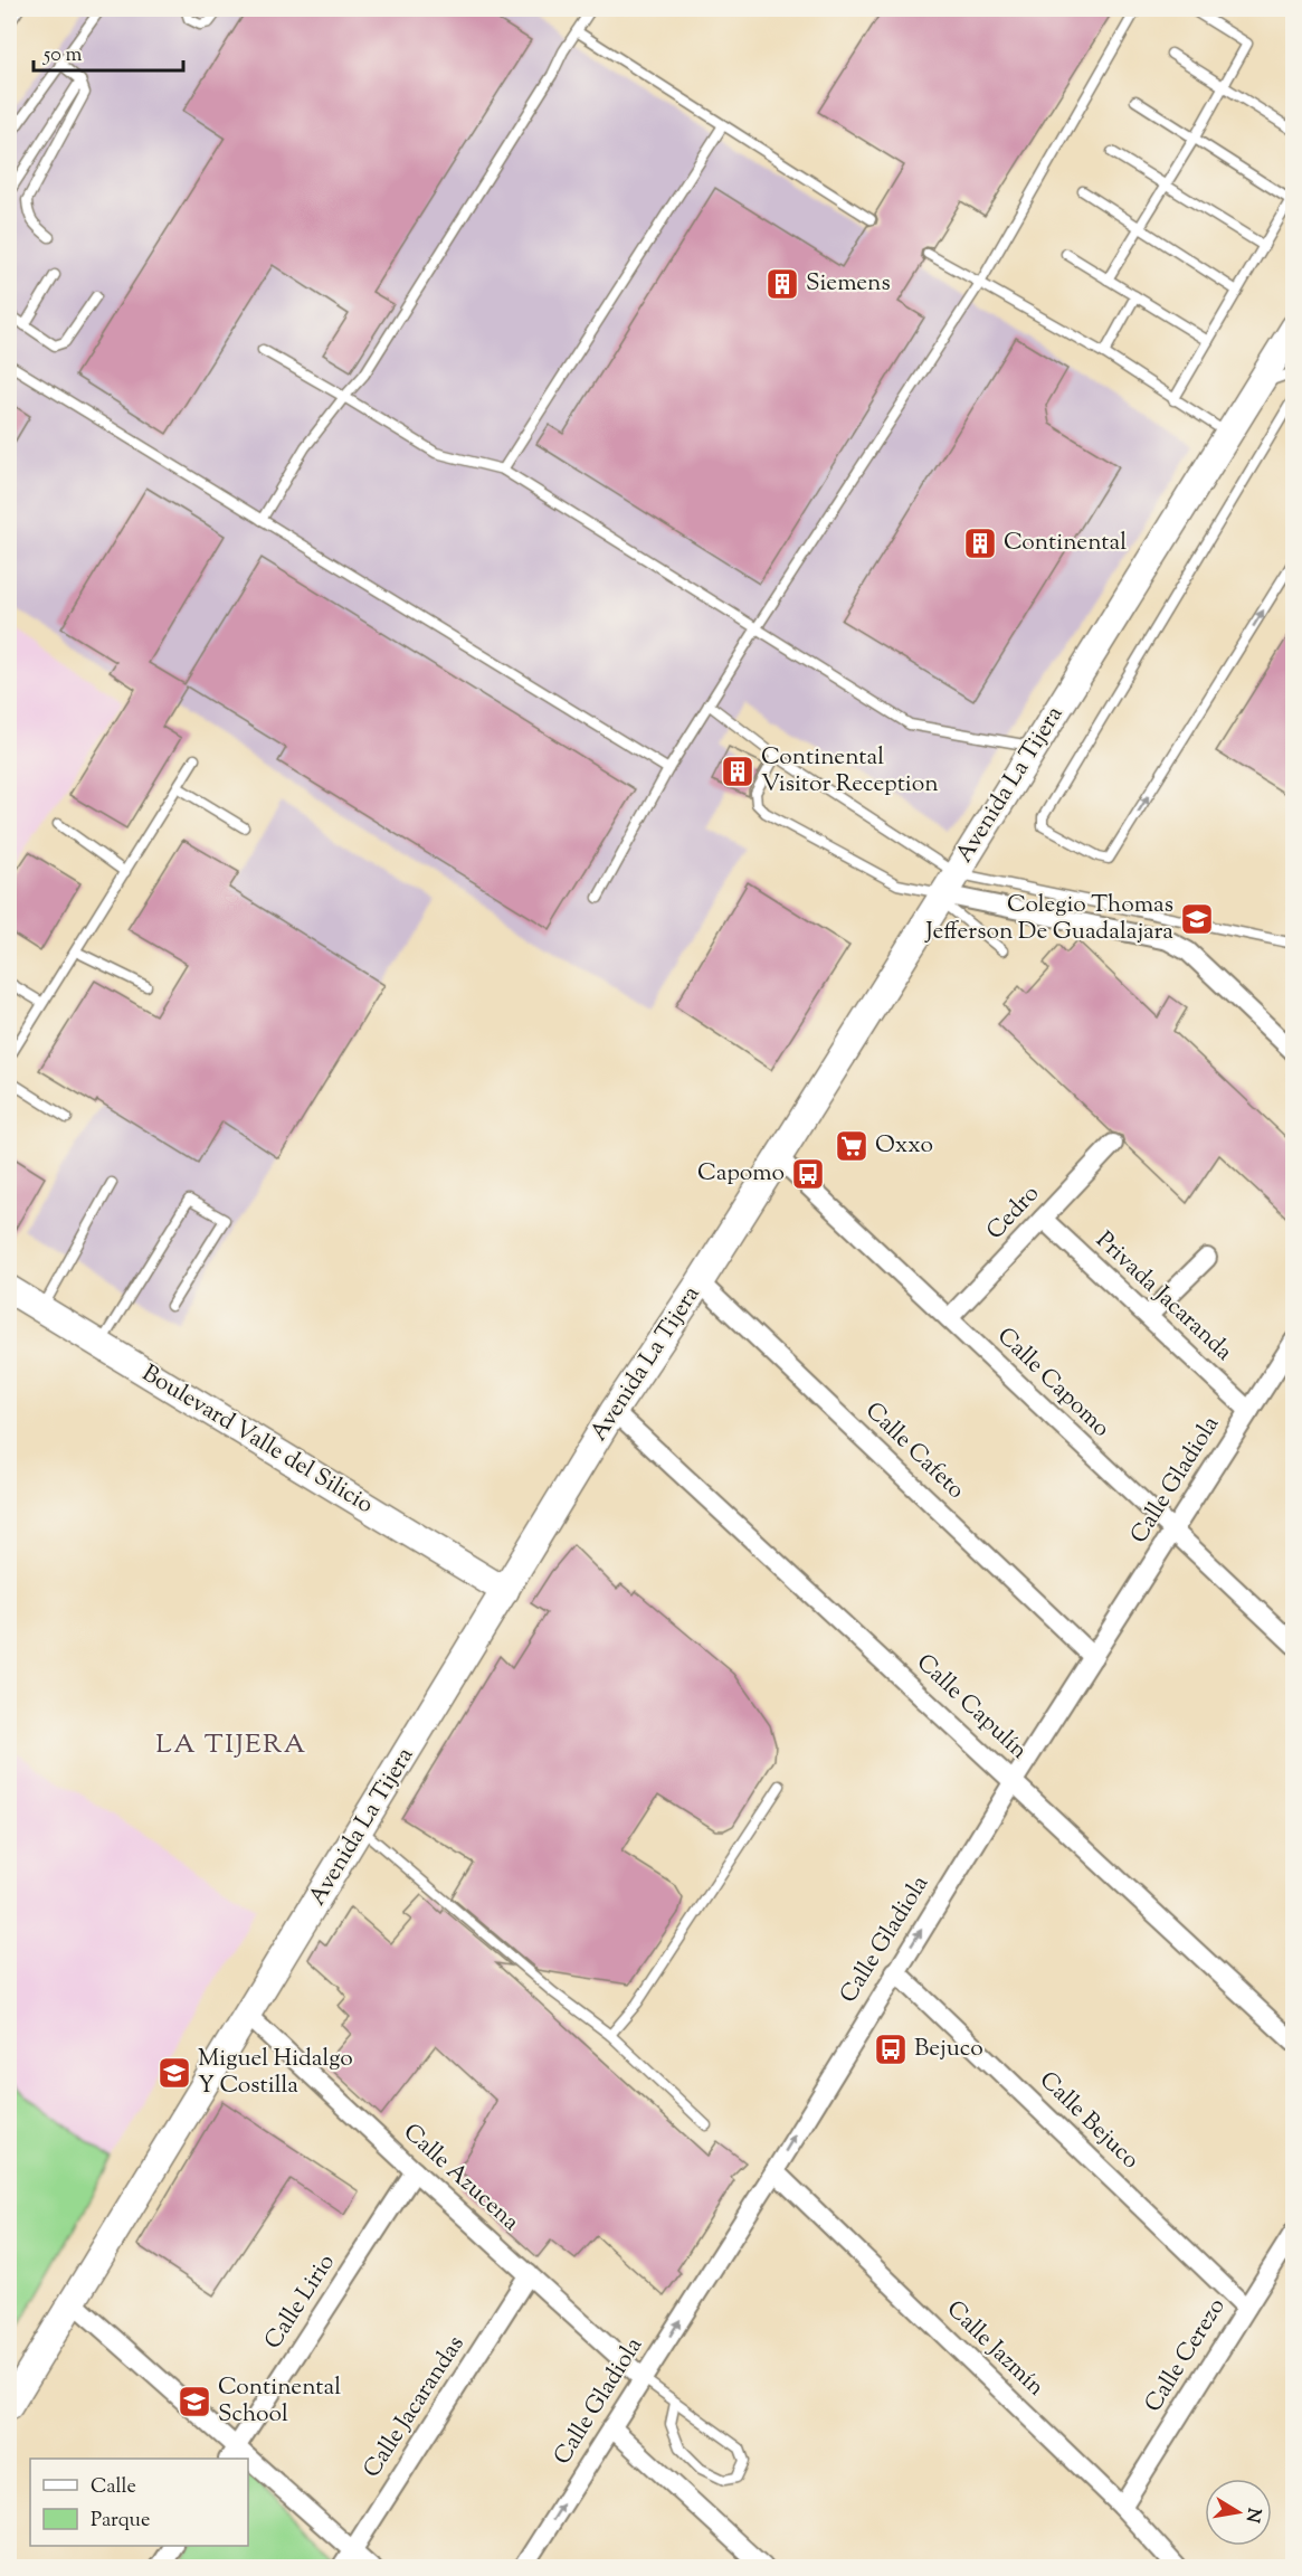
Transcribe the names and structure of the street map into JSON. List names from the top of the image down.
{
  "streets": {
    "main road": ["Avenida La Tijera", "Boulevard Valle del Silicio"],
    "street": [
      "Cedro",
      "Privada Jacaranda",
      "Calle Capomo",
      "Calle Cafeto",
      "Calle Gladiola",
      "Calle Capulín",
      "Calle Bejuco",
      "Calle Azucena",
      "Calle Lirio",
      "Calle Jazmín",
      "Calle Cerezo",
      "Calle Jacarandas"
    ]
  },
  "crossings": [
    ["Avenida La Tijera", "Calle Capomo"],
    ["Avenida La Tijera", "Boulevard Valle del Silicio"],
    ["Avenida La Tijera", "Calle Cafeto"],
    ["Avenida La Tijera", "Calle Capulín"],
    ["Avenida La Tijera", "Calle Azucena"],
    ["Cedro", "Privada Jacaranda"],
    ["Cedro", "Calle Capomo"],
    ["Privada Jacaranda", "Calle Gladiola"],
    ["Calle Capomo", "Calle Gladiola"],
    ["Calle Cafeto", "Calle Gladiola"],
    ["Calle Gladiola", "Calle Capulín"],
    ["Calle Gladiola", "Calle Bejuco"],
    ["Calle Gladiola", "Calle Azucena"],
    ["Calle Gladiola", "Calle Jazmín"],
    ["Calle Bejuco", "Calle Cerezo"],
    ["Calle Azucena", "Calle Lirio"],
    ["Calle Azucena", "Calle Jacarandas"],
    ["Calle Jazmín", "Calle Cerezo"]
  ],
  "one_way": ["Calle Gladiola"],
  "districts": ["LA TIJERA"],
  "places": {
    "building": ["Siemens", "Continental", "Continental Visitor Reception"],
    "school or university": ["Colegio Thomas Jefferson De Guadalajara", "Miguel Hidalgo Y Costilla", "Continental School"],
    "supermarket": ["Oxxo"],
    "bus stop": ["Capomo", "Bejuco"]
  },
  "legend": ["Calle", "Parque"],
  "scale_bar": "50 m",
  "north": "right"
}
